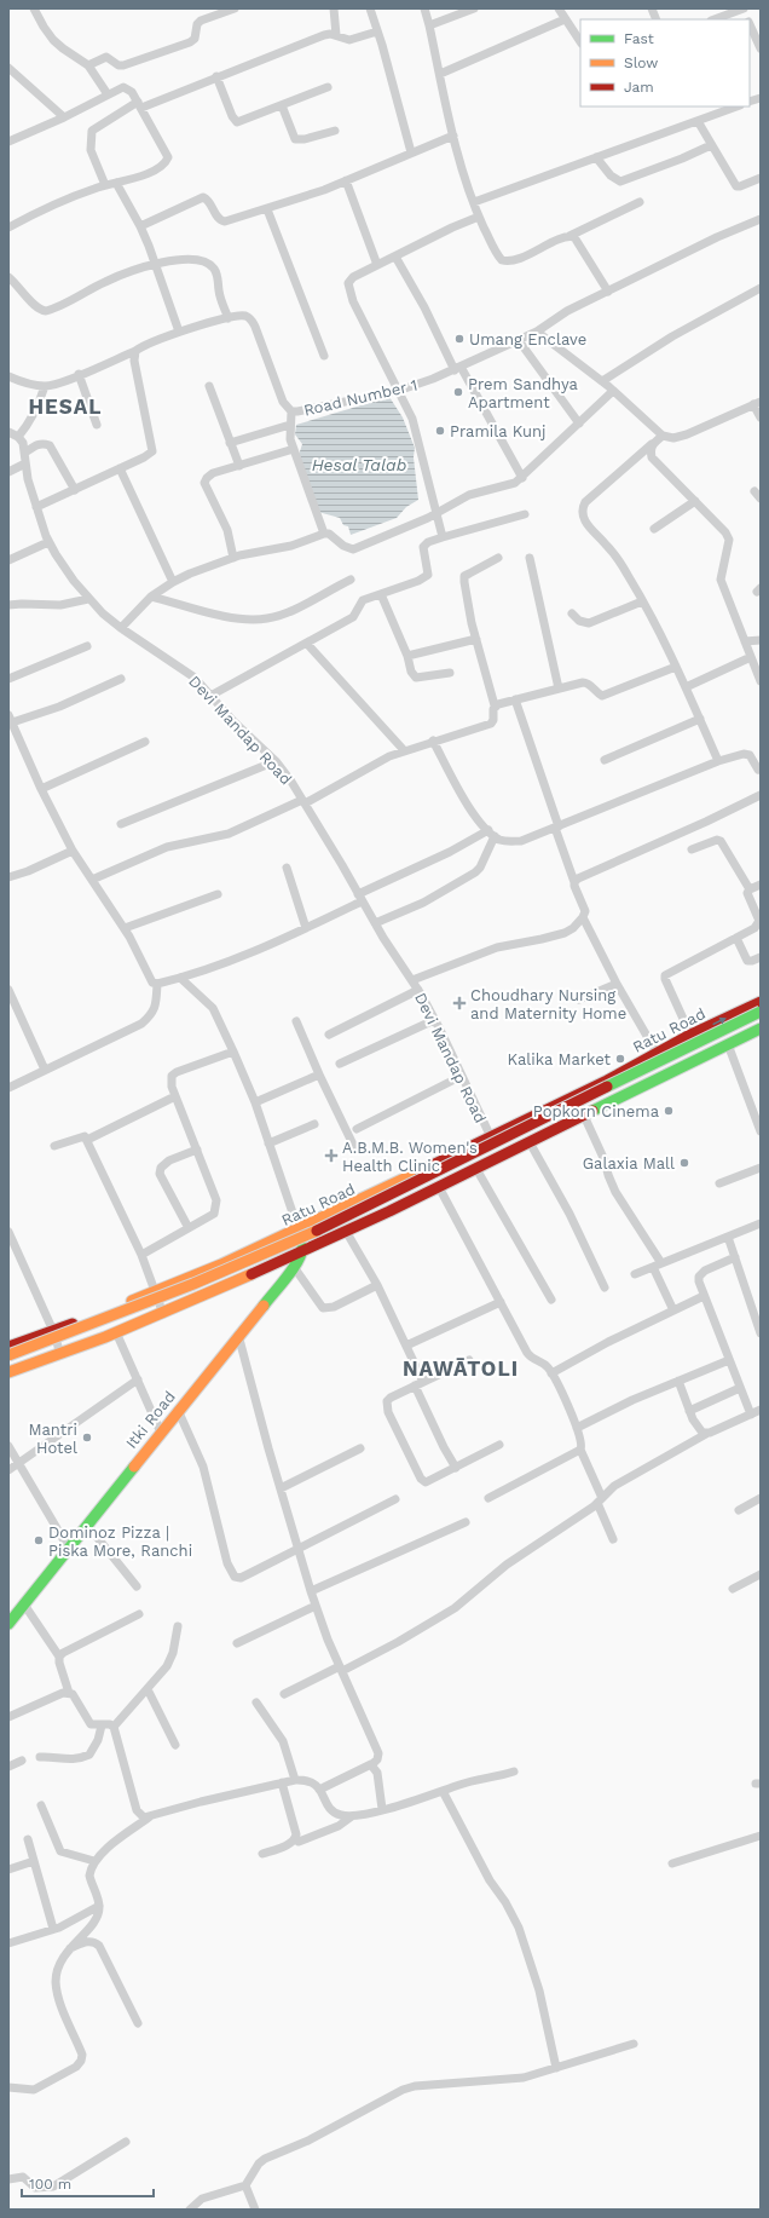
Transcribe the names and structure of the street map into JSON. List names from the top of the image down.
{
  "streets": {
    "main road": ["Ratu Road", "Itki Road"],
    "street": ["Road Number 1", "Devi Mandap Road"]
  },
  "crossings": [
    ["Devi Mandap Road", "Ratu Road"]
  ],
  "districts": ["HESAL", "NAWĀTOLI"],
  "water": ["Hesal Talab"],
  "places": {
    "other": [
      "Umang Enclave",
      "Prem Sandhya Apartment",
      "Pramila Kunj",
      "Kalika Market",
      "Popkorn Cinema",
      "Galaxia Mall",
      "Mantri Hotel",
      "Dominoz Pizza | Piska More, Ranchi"
    ],
    "health": ["Choudhary Nursing and Maternity Home", "A.B.M.B. Women's Health Clinic"]
  },
  "legend": ["Fast", "Slow", "Jam"],
  "scale_bar": "100 m"
}
